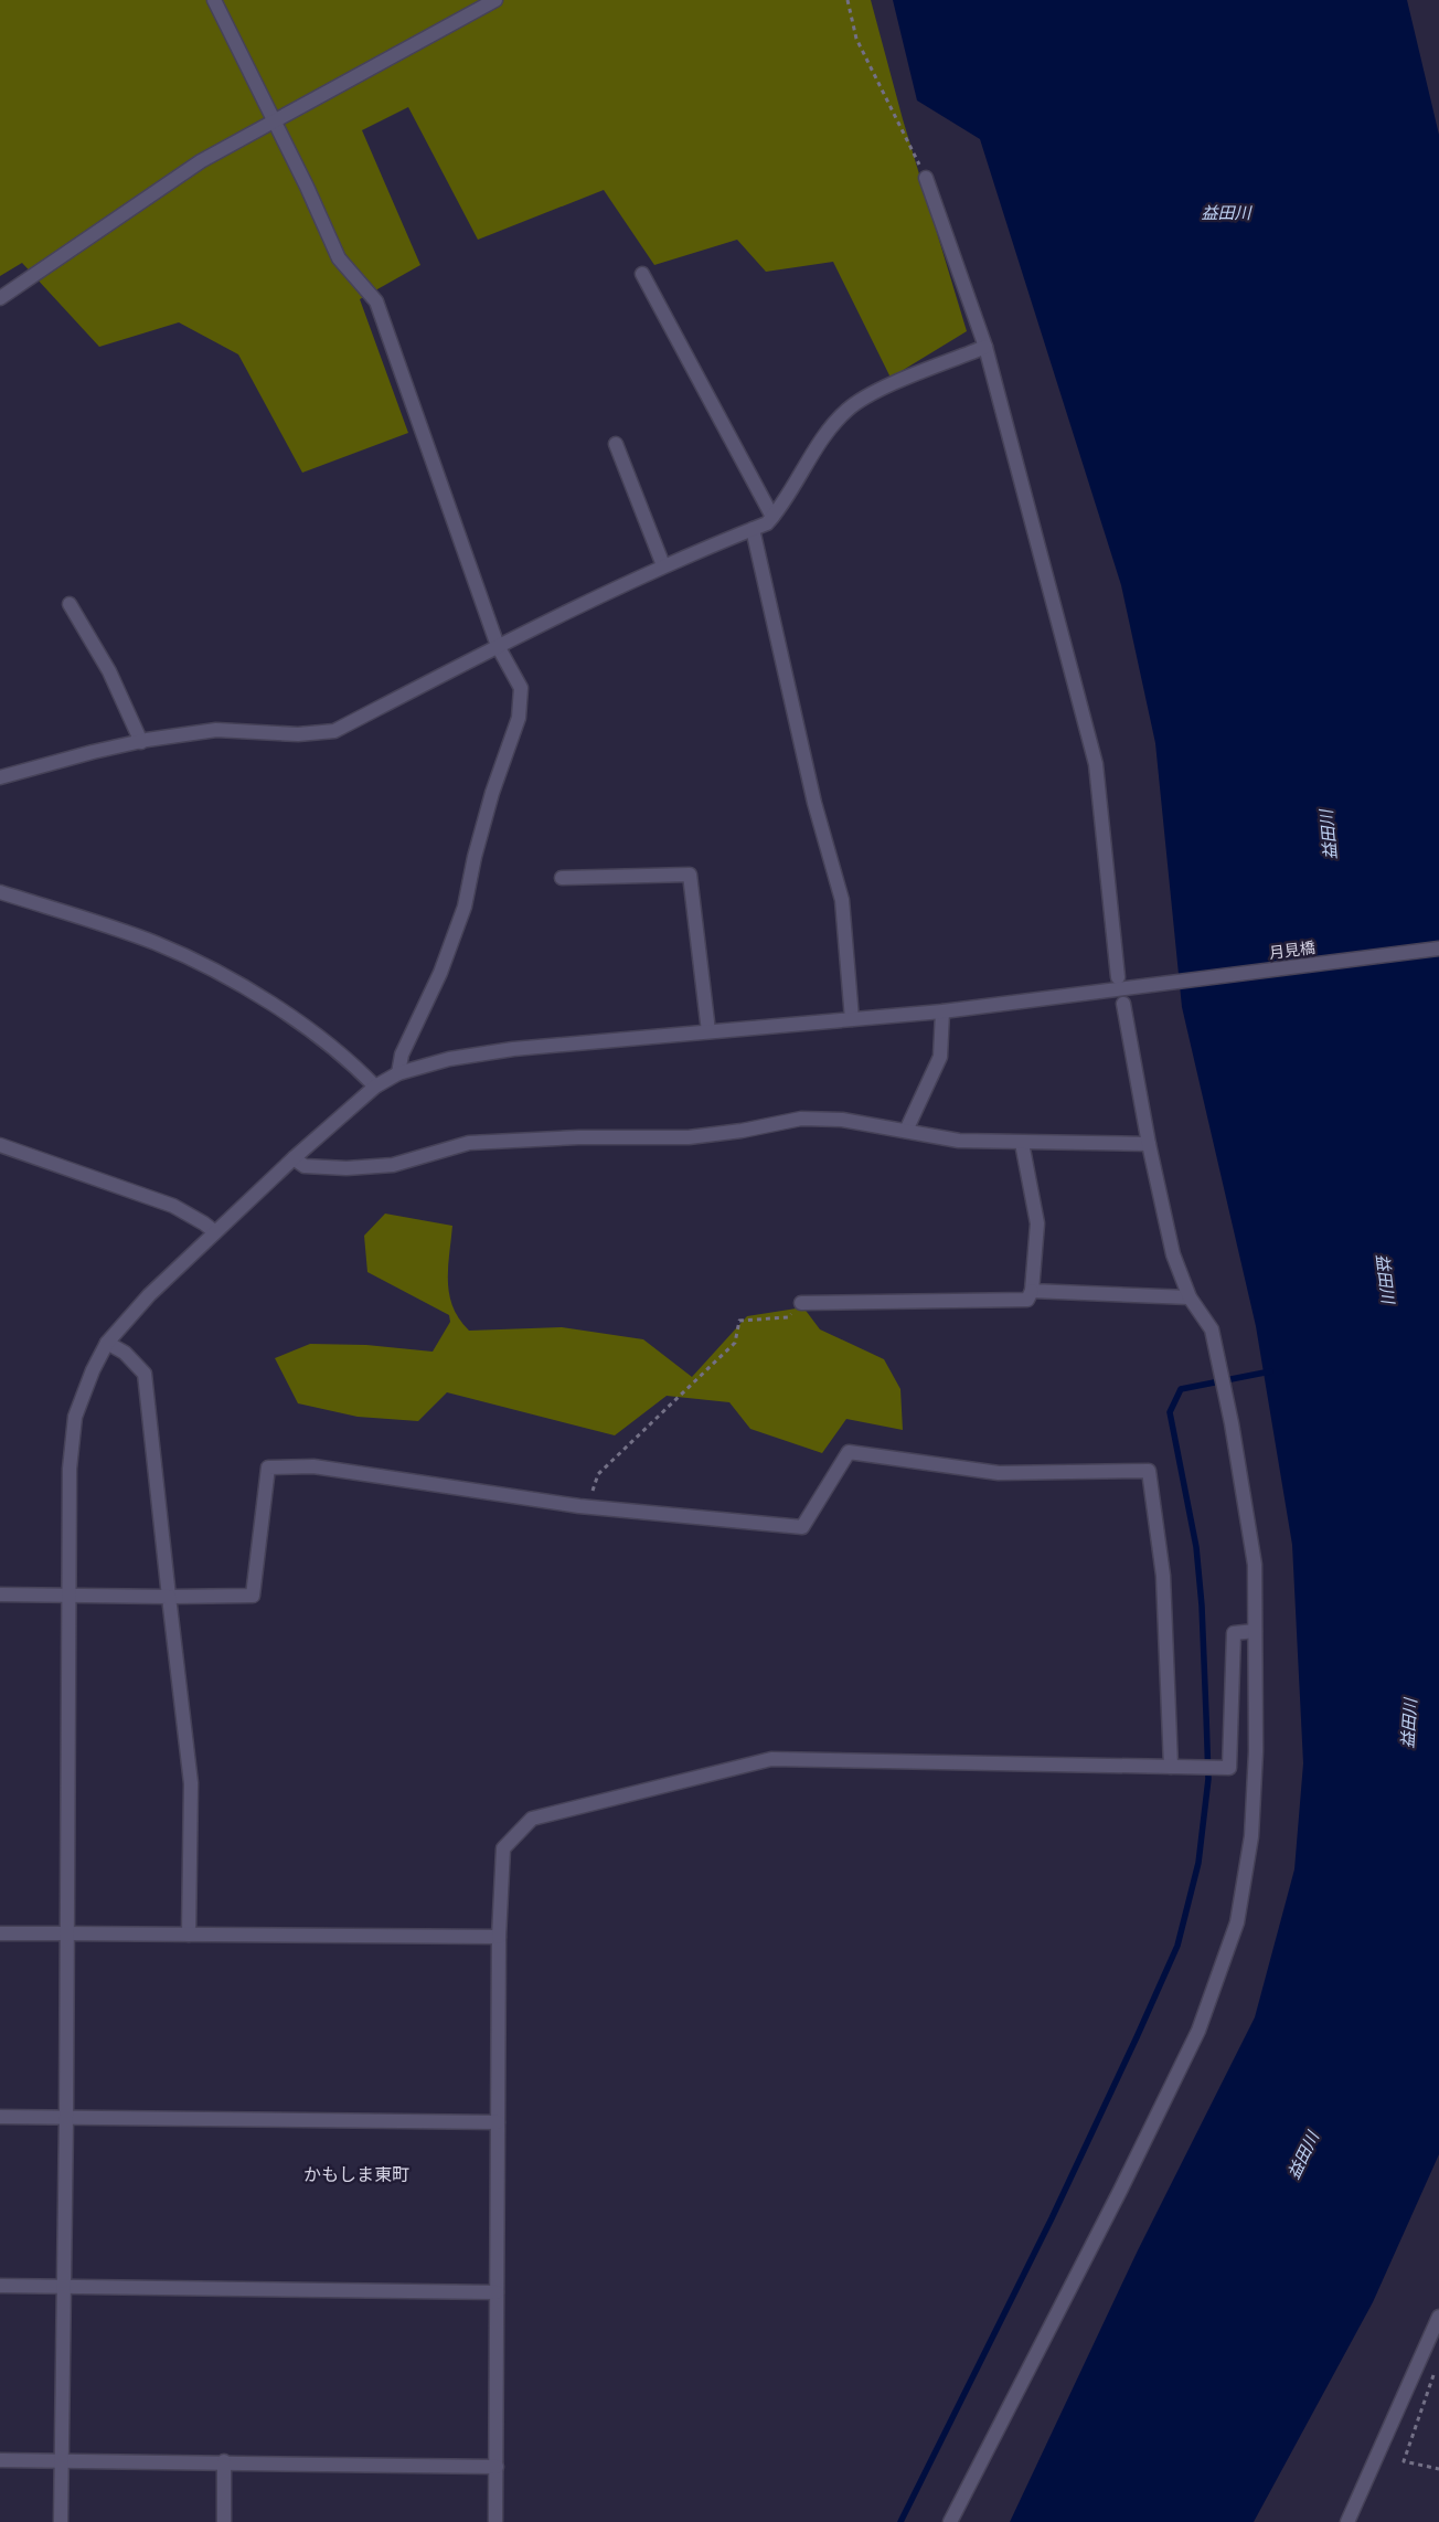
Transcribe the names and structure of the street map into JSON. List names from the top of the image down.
{
  "streets": {
    "street": ["月見橋"]
  },
  "districts": ["かもしま東町"],
  "water": ["益田川"]
}
